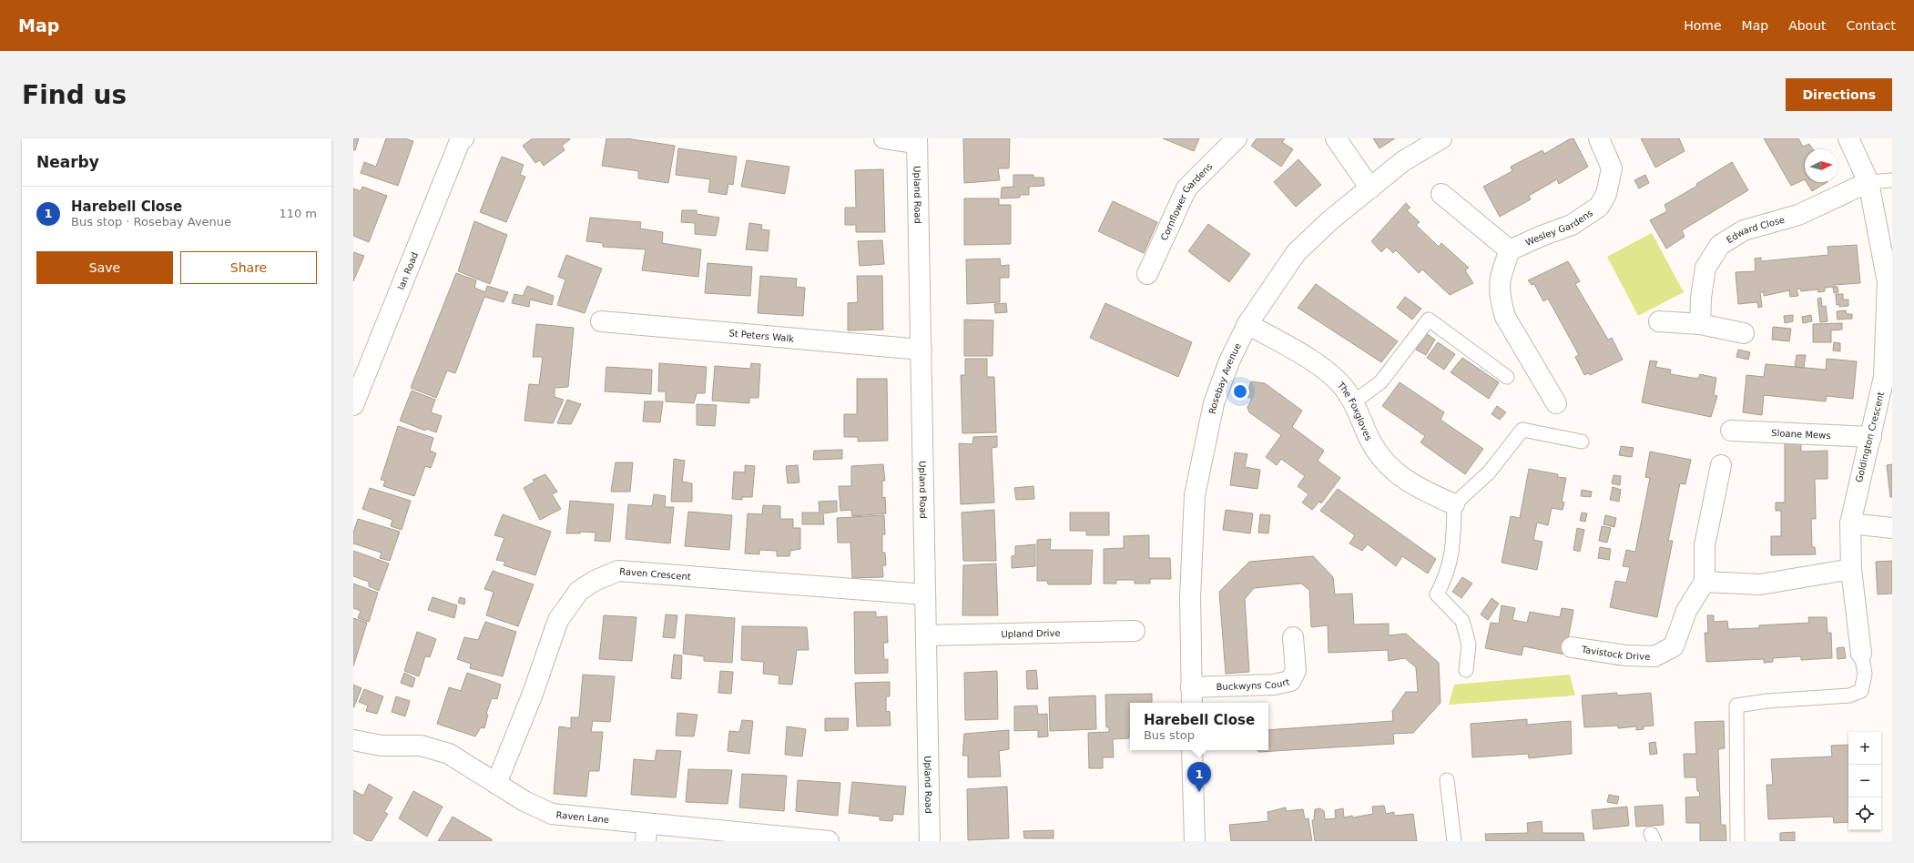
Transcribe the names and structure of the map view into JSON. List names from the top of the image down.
{
  "streets": {
    "street": [
      "Upland Road",
      "Cornflower Gardens",
      "Wesley Gardens",
      "Edward Close",
      "Ian Road",
      "St Peters Walk",
      "Rosebay Avenue",
      "The Foxgloves",
      "Sloane Mews",
      "Goldington Crescent",
      "Raven Crescent",
      "Upland Drive",
      "Tavistock Drive",
      "Buckwyns Court",
      "Raven Lane"
    ]
  },
  "crossings": [
    ["Upland Road", "St Peters Walk"],
    ["Upland Road", "Raven Crescent"],
    ["Upland Road", "Upland Drive"],
    ["Edward Close", "Goldington Crescent"],
    ["Rosebay Avenue", "The Foxgloves"],
    ["Rosebay Avenue", "Buckwyns Court"],
    ["Sloane Mews", "Goldington Crescent"],
    ["Raven Crescent", "Raven Lane"]
  ],
  "north": "right",
  "page": {
    "header": "Map",
    "nav": [
      "Home",
      "Map",
      "About",
      "Contact"
    ],
    "buttons": [
      "Directions",
      ["Save", "Share"]
    ],
    "title": "Find us",
    "heading": "Nearby",
    "list": [
      {
        "mark": "1",
        "name": "Harebell Close",
        "note": "Bus stop · Rosebay Avenue",
        "value": "110 m"
      }
    ],
    "popup": ["Harebell Close", "Bus stop"],
    "map_buttons": ["+", "−"],
    "pins": "1"
  }
}
